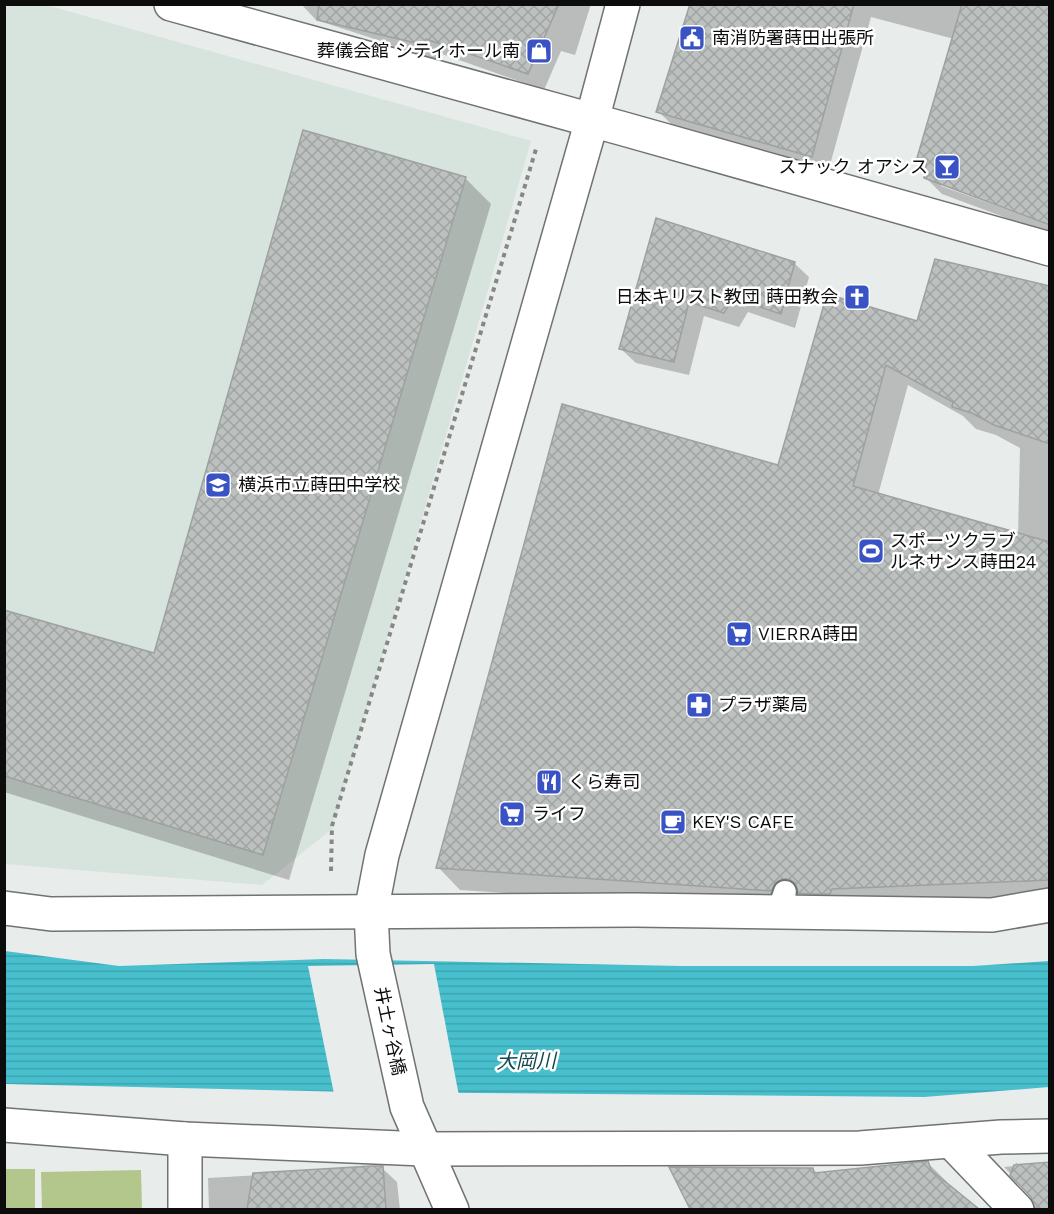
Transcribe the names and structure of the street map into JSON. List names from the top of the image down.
{
  "streets": {
    "street": ["井土ヶ谷橋"]
  },
  "water": ["大岡川"],
  "places": {
    "public building": ["南消防署蒔田出張所"],
    "shop": ["葬儀会館 シティホール南"],
    "bar": ["スナック オアシス"],
    "church": ["日本キリスト教団 蒔田教会"],
    "school or university": ["横浜市立蒔田中学校"],
    "sports": ["スポーツクラブ ルネサンス蒔田24"],
    "supermarket": ["VIERRA蒔田", "ライフ"],
    "pharmacy": ["プラザ薬局"],
    "restaurant": ["くら寿司"],
    "cafe": ["KEY'S CAFE"]
  }
}
